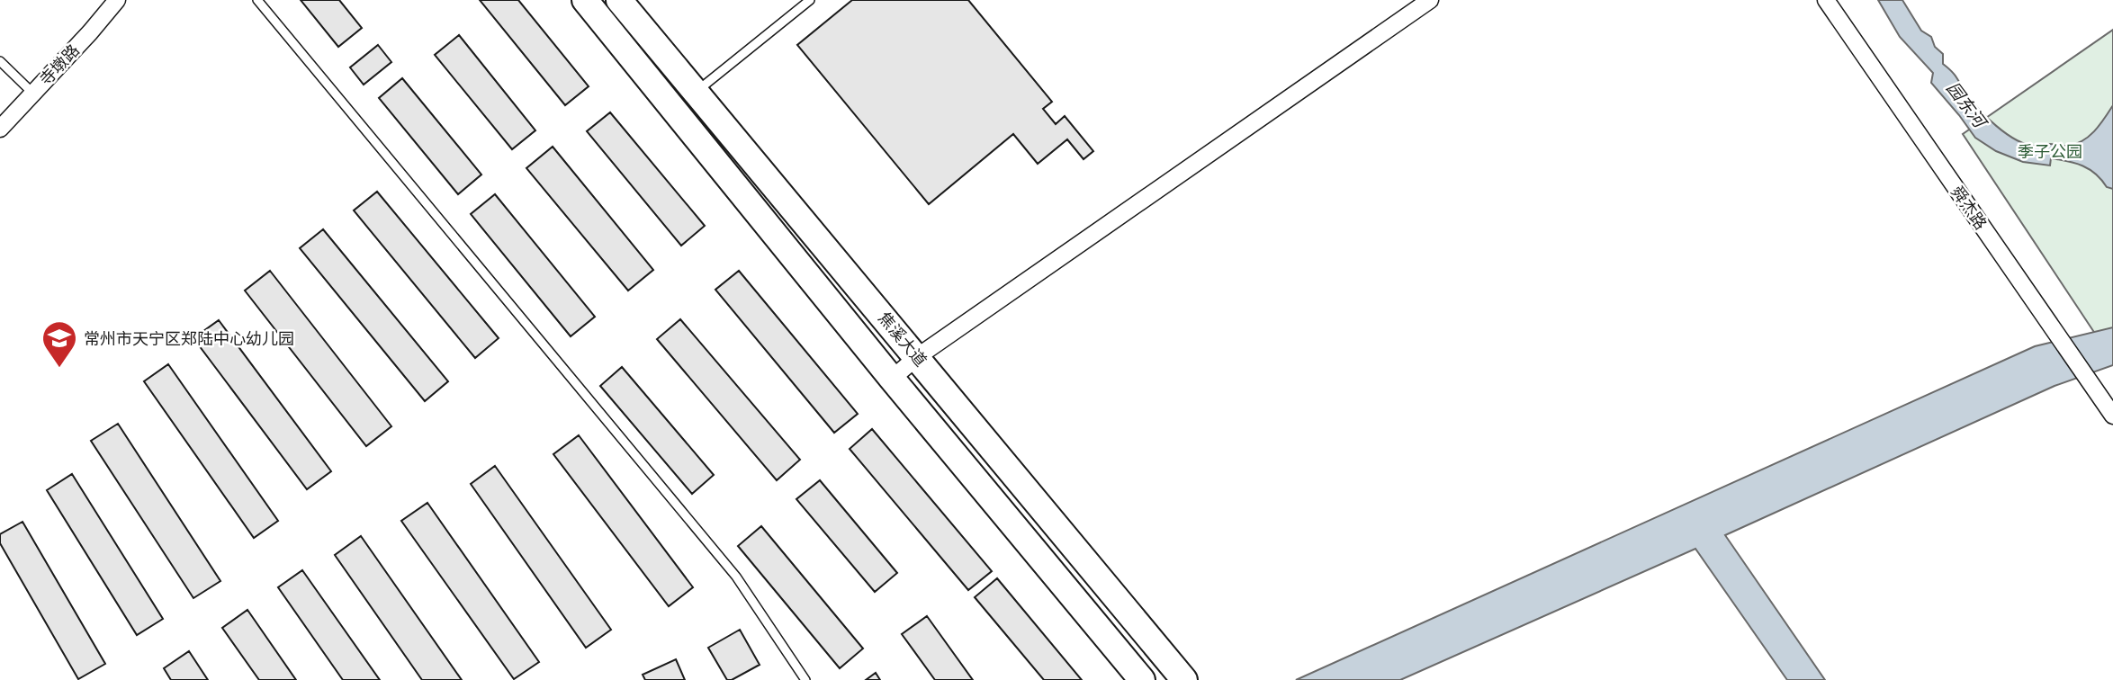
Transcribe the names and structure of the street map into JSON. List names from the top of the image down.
{
  "streets": {
    "main road": ["焦溪大道"],
    "street": ["寺墩路", "舜杰路"]
  },
  "water": ["园东河"],
  "parks": ["季子公园"],
  "places": {
    "school or university": ["常州市天宁区郑陆中心幼儿园"]
  }
}
